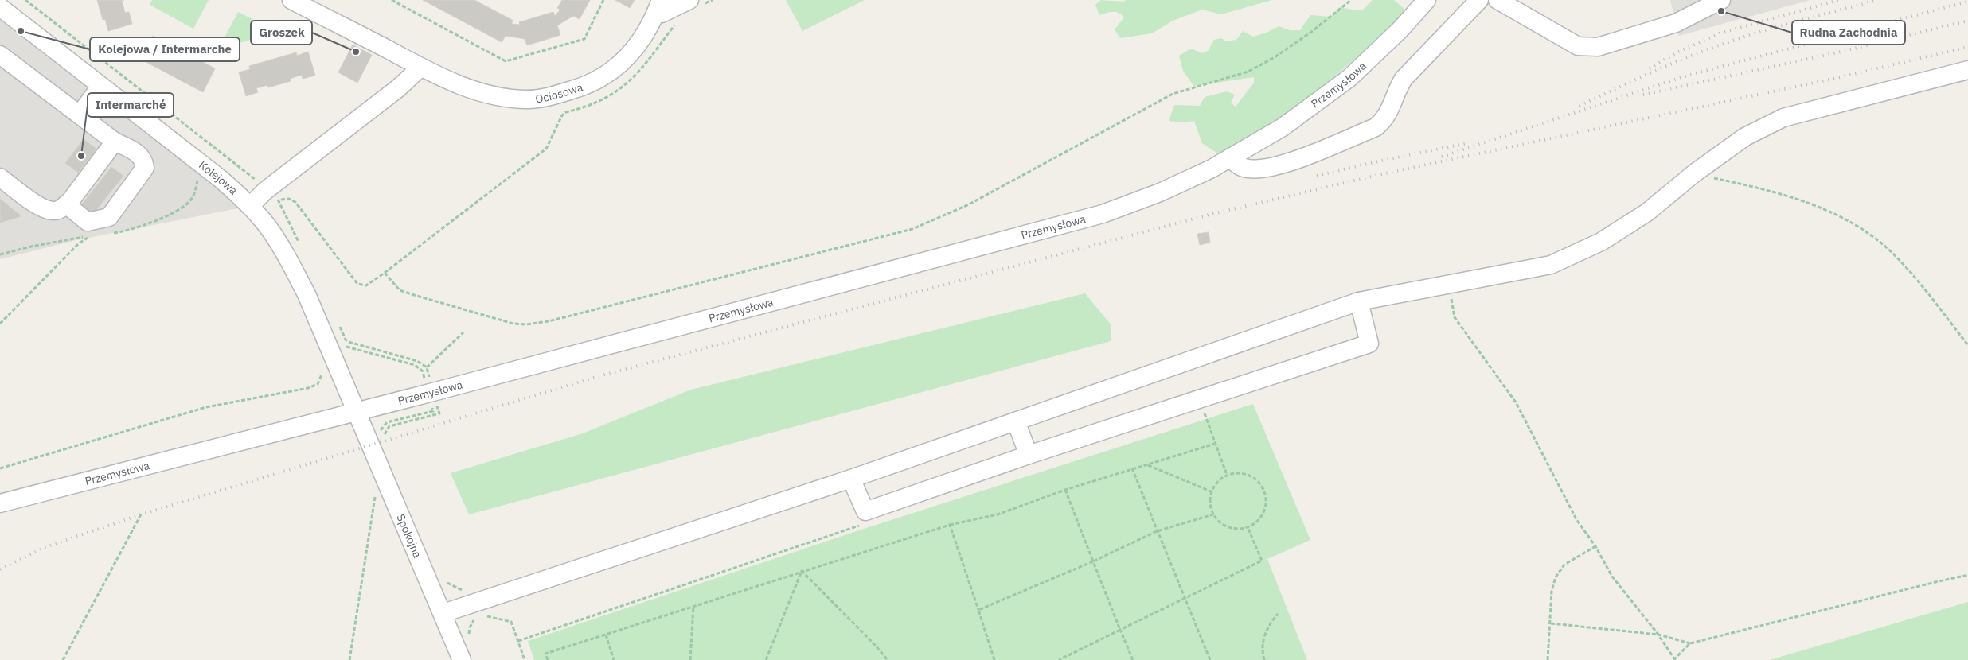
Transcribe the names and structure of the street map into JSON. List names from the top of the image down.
{
  "streets": {
    "street": [
      "Przemysłowa",
      "Ociosowa",
      "Kolejowa",
      "Spokojna"
    ]
  },
  "crossings": [
    ["Przemysłowa", "Kolejowa"],
    ["Przemysłowa", "Spokojna"],
    ["Kolejowa", "Spokojna"]
  ],
  "places": [
    "Rudna Zachodnia",
    "Kolejowa / Intermarche",
    "Groszek",
    "Intermarché"
  ]
}
